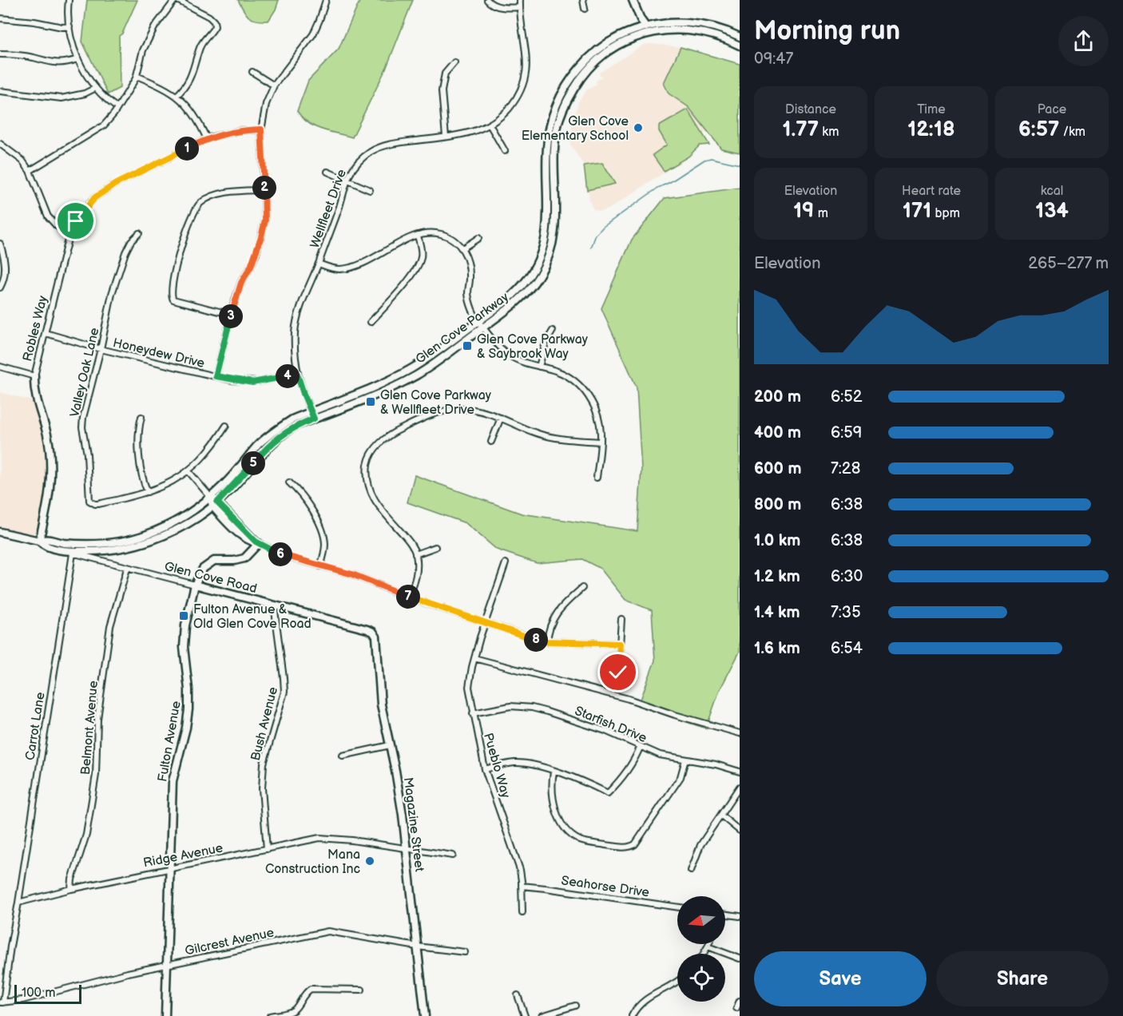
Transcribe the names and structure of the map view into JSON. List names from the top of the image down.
{
  "streets": {
    "main road": [
      "Glen Cove Parkway",
      "Robles Way",
      "Glen Cove Road",
      "Fulton Avenue",
      "Magazine Street"
    ],
    "street": [
      "Wellfleet Drive",
      "Honeydew Drive",
      "Valley Oak Lane",
      "Bush Avenue",
      "Starfish Drive",
      "Carrot Lane",
      "Belmont Avenue",
      "Pueblo Way",
      "Ridge Avenue",
      "Seahorse Drive",
      "Gilcrest Avenue"
    ]
  },
  "crossings": [
    ["Wellfleet Drive", "Glen Cove Parkway"],
    ["Wellfleet Drive", "Honeydew Drive"],
    ["Glen Cove Parkway", "Glen Cove Road"],
    ["Robles Way", "Honeydew Drive"],
    ["Robles Way", "Glen Cove Road"],
    ["Honeydew Drive", "Valley Oak Lane"],
    ["Glen Cove Road", "Bush Avenue"],
    ["Glen Cove Road", "Carrot Lane"],
    ["Glen Cove Road", "Belmont Avenue"],
    ["Glen Cove Road", "Fulton Avenue"],
    ["Glen Cove Road", "Magazine Street"],
    ["Bush Avenue", "Ridge Avenue"],
    ["Starfish Drive", "Pueblo Way"],
    ["Carrot Lane", "Ridge Avenue"],
    ["Belmont Avenue", "Ridge Avenue"],
    ["Fulton Avenue", "Ridge Avenue"],
    ["Fulton Avenue", "Gilcrest Avenue"],
    ["Pueblo Way", "Seahorse Drive"],
    ["Magazine Street", "Ridge Avenue"],
    ["Magazine Street", "Gilcrest Avenue"]
  ],
  "places": {
    "other": ["Glen Cove Elementary School", "Mana Construction Inc"],
    "transit": ["Glen Cove Parkway & Saybrook Way", "Glen Cove Parkway & Wellfleet Drive", "Fulton Avenue & Old Glen Cove Road"]
  },
  "scale_bar": "100 m",
  "north": "left",
  "page": {
    "heading": ["Morning run", "09:47"],
    "stats": [
      ["Distance", "1.77 km"],
      ["Time", "12:18"],
      ["Pace", "6:57 /km"],
      ["Elevation", "19 m"],
      ["Heart rate", "171 bpm"],
      ["kcal", "134"]
    ],
    "pins": [
      "1",
      "2",
      "3",
      "4",
      "5",
      "6",
      "7",
      "8"
    ],
    "chart": ["Elevation", "265–277 m"],
    "list": [
      {
        "name": "200 m",
        "note": "6:52"
      },
      {
        "name": "400 m",
        "note": "6:59"
      },
      {
        "name": "600 m",
        "note": "7:28"
      },
      {
        "name": "800 m",
        "note": "6:38"
      },
      {
        "name": "1.0 km",
        "note": "6:38"
      },
      {
        "name": "1.2 km",
        "note": "6:30"
      },
      {
        "name": "1.4 km",
        "note": "7:35"
      },
      {
        "name": "1.6 km",
        "note": "6:54"
      }
    ],
    "buttons": ["Save", "Share"],
    "scale": "100 m"
  }
}
